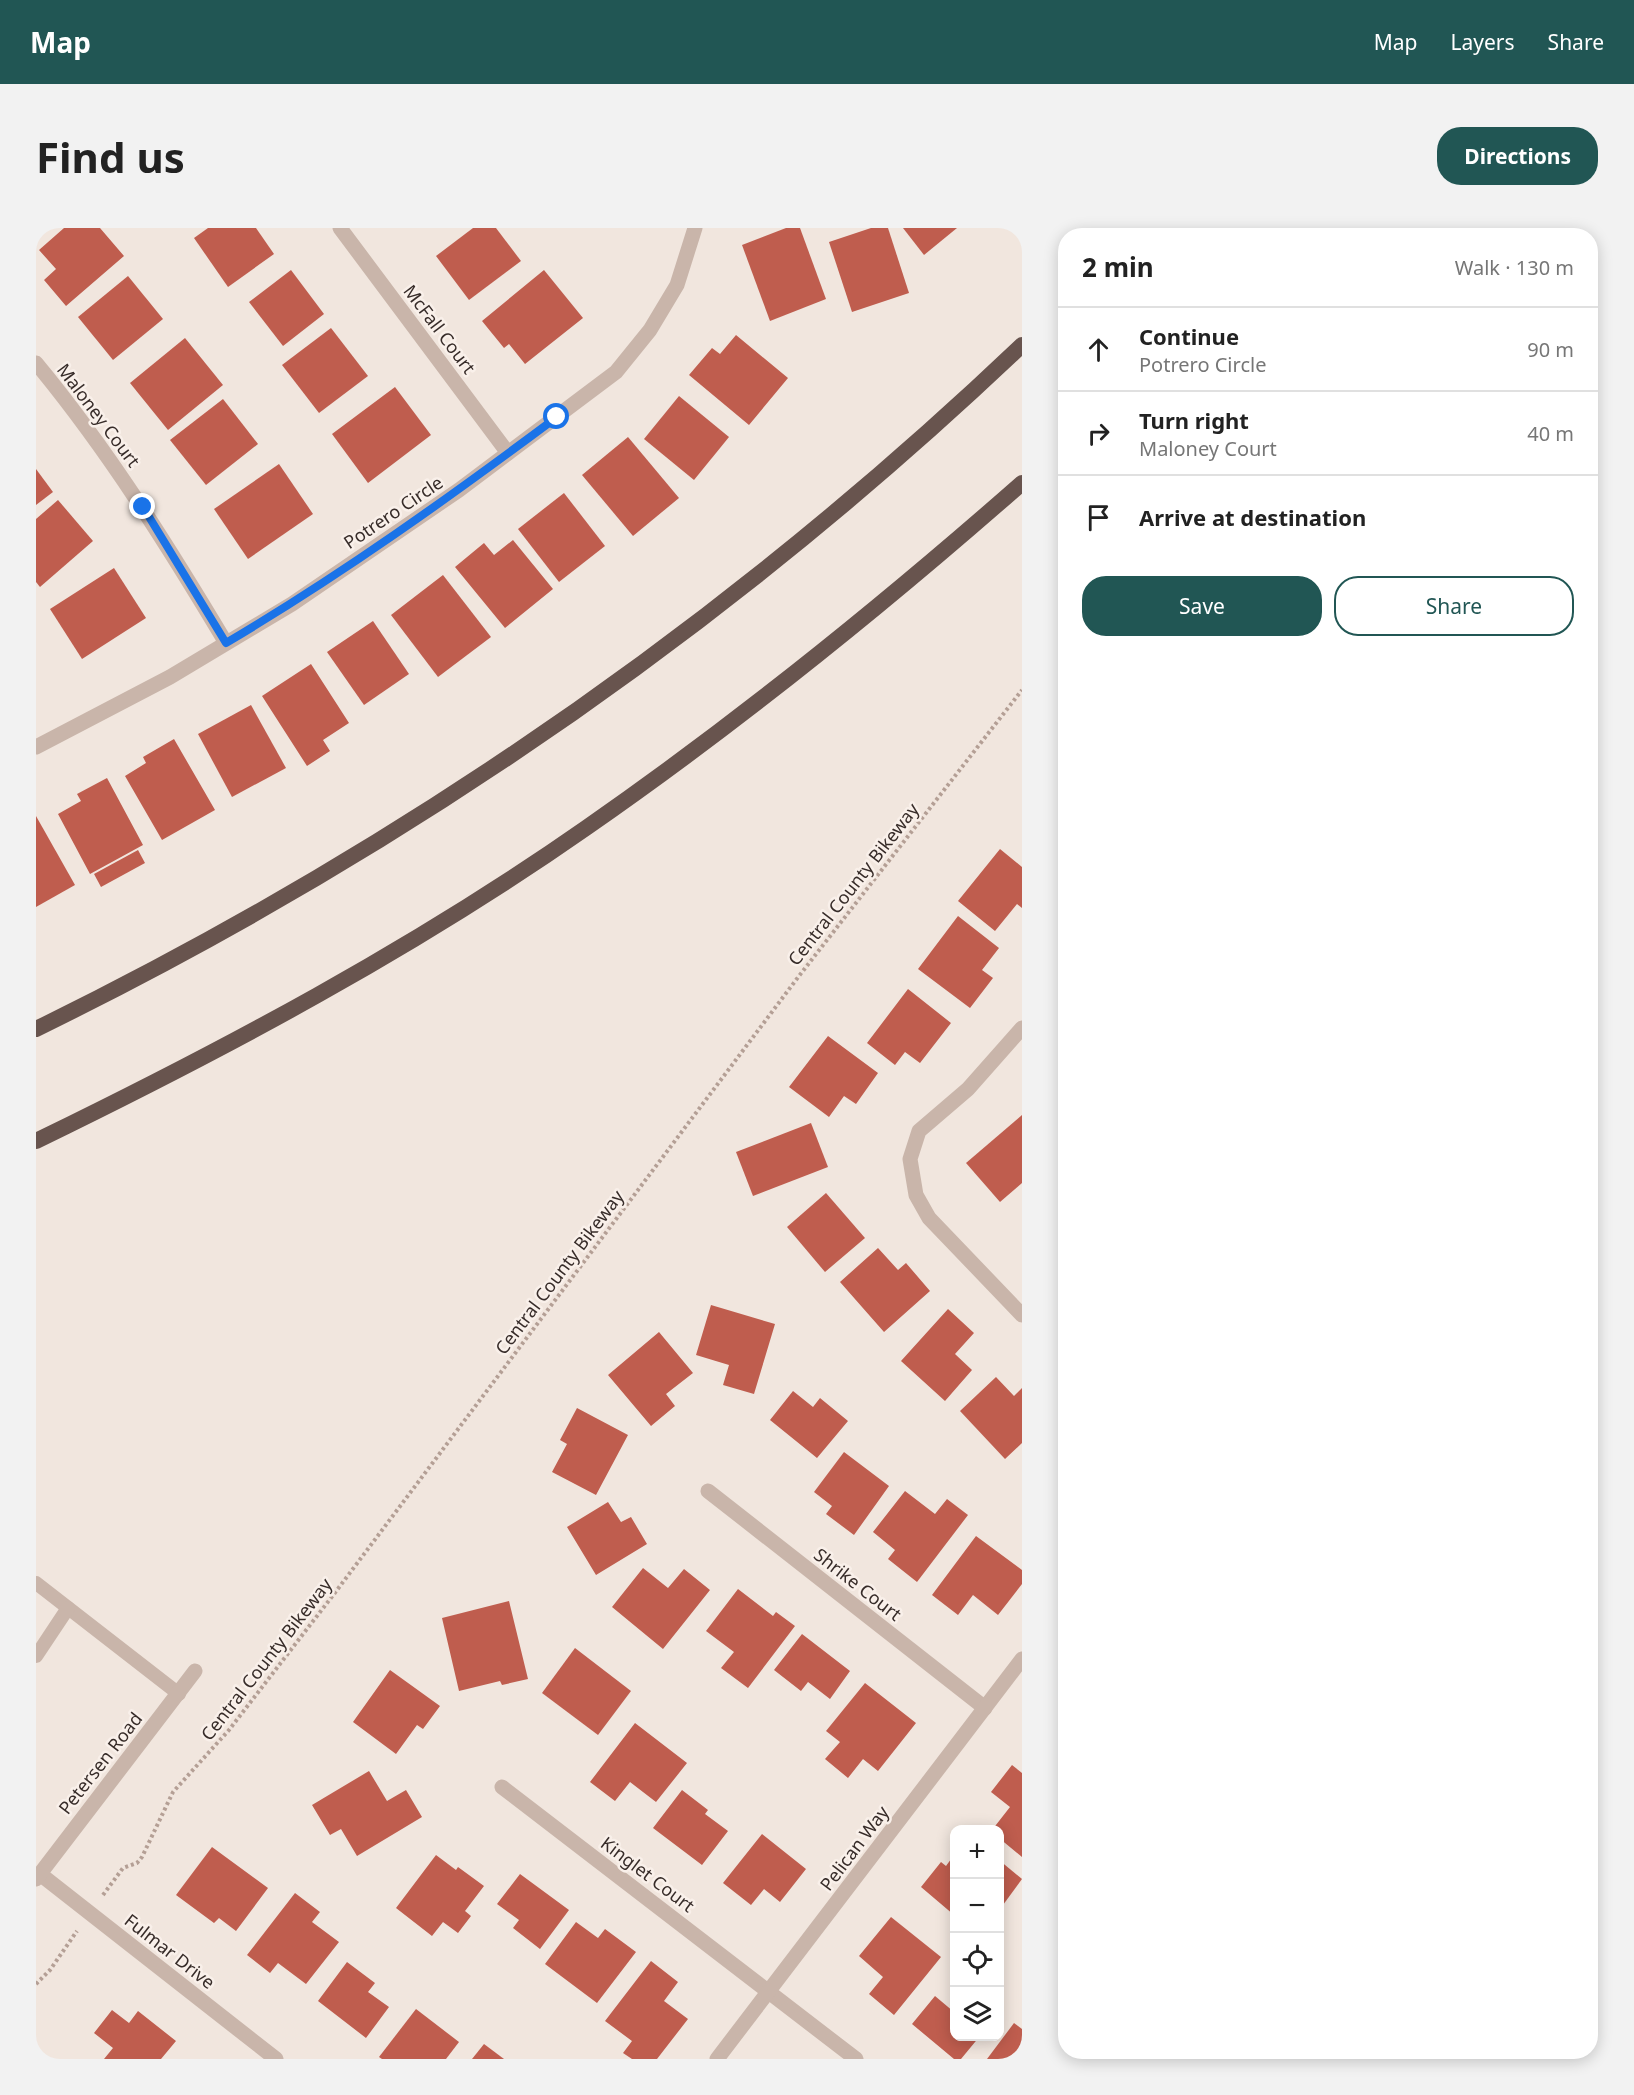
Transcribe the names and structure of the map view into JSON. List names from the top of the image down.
{
  "streets": {
    "street": [
      "McFall Court",
      "Maloney Court",
      "Potrero Circle",
      "Shrike Court",
      "Petersen Road",
      "Pelican Way",
      "Kinglet Court",
      "Fulmar Drive"
    ],
    "path": ["Central County Bikeway"]
  },
  "crossings": [
    ["McFall Court", "Potrero Circle"],
    ["Maloney Court", "Potrero Circle"],
    ["Shrike Court", "Pelican Way"],
    ["Petersen Road", "Fulmar Drive"],
    ["Pelican Way", "Kinglet Court"]
  ],
  "page": {
    "header": "Map",
    "nav": ["Map", "Layers", "Share"],
    "buttons": [
      "Directions",
      ["Save", "Share"]
    ],
    "title": "Find us",
    "heading": ["2 min", "Walk · 130 m"],
    "list": [
      ["Continue", "Potrero Circle", "90 m"],
      ["Turn right", "Maloney Court", "40 m"],
      "Arrive at destination"
    ],
    "map_buttons": ["+", "−"]
  }
}
